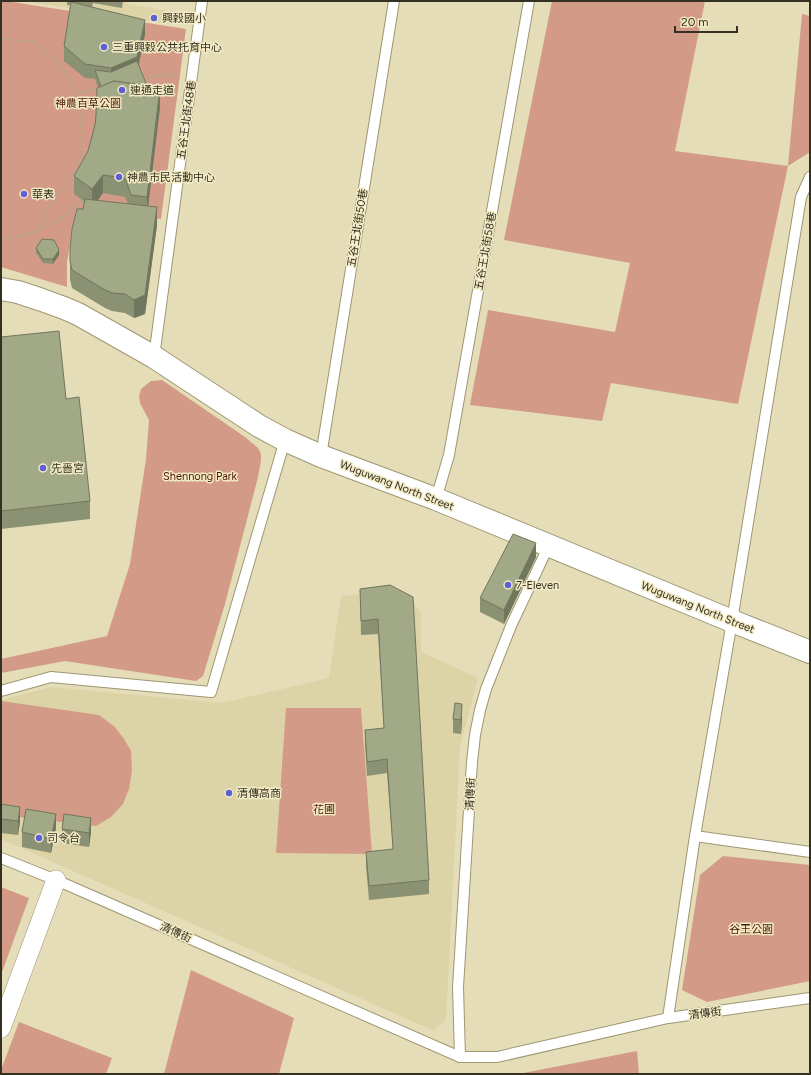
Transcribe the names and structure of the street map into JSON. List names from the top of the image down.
{
  "streets": {
    "street": ["Wuguwang North Street"],
    "lane": [
      "五谷王北街48巷",
      "五谷王北街50巷",
      "五谷王北街58巷",
      "清傳街"
    ]
  },
  "crossings": [
    ["五谷王北街48巷", "Wuguwang North Street"],
    ["五谷王北街50巷", "Wuguwang North Street"],
    ["五谷王北街58巷", "Wuguwang North Street"],
    ["Wuguwang North Street", "清傳街"]
  ],
  "parks": [
    "神農百草公園",
    "Shennong Park",
    "花圃",
    "谷王公園"
  ],
  "places": [
    "興穀國小",
    "三重興穀公共托育中心",
    "連通走道",
    "神農市民活動中心",
    "華表",
    "先嗇宮",
    "7-Eleven",
    "清傳高商",
    "司令台"
  ],
  "scale_bar": "20 m"
}
